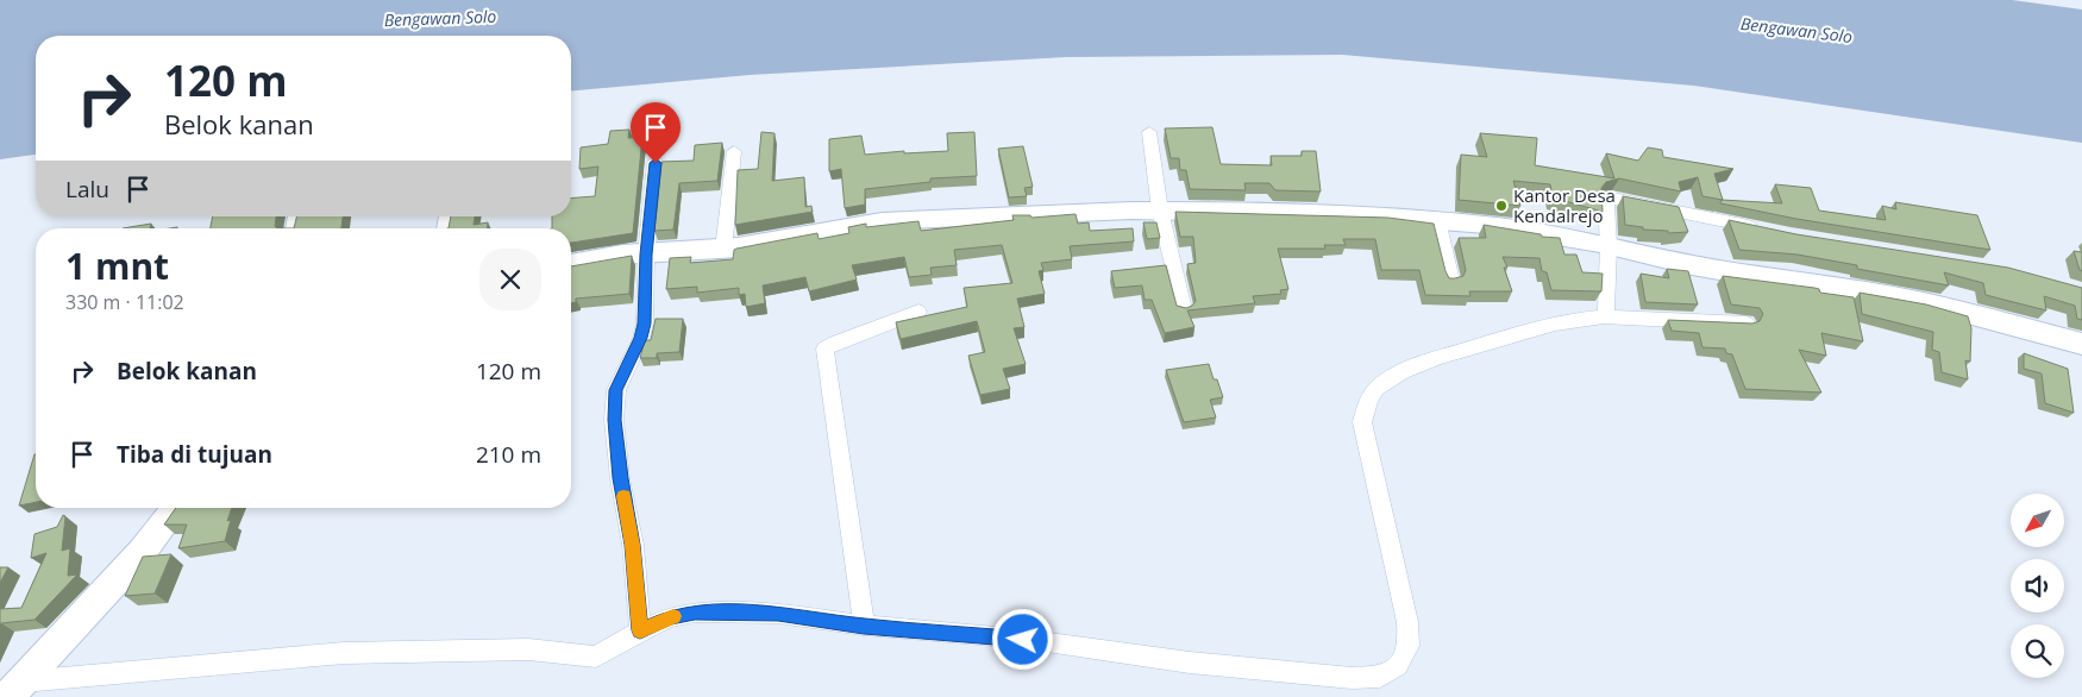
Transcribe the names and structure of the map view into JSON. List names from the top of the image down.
{
  "water": ["Bengawan Solo"],
  "places": ["Kantor Desa Kendalrejo"],
  "north": "bottom left",
  "page": {
    "turn": ["120 m", "Belok kanan"],
    "then": "Lalu",
    "heading": ["1 mnt", "330 m · 11:02"],
    "list": [
      {
        "name": "Belok kanan",
        "value": "120 m"
      },
      {
        "name": "Tiba di tujuan",
        "value": "210 m"
      }
    ]
  }
}
